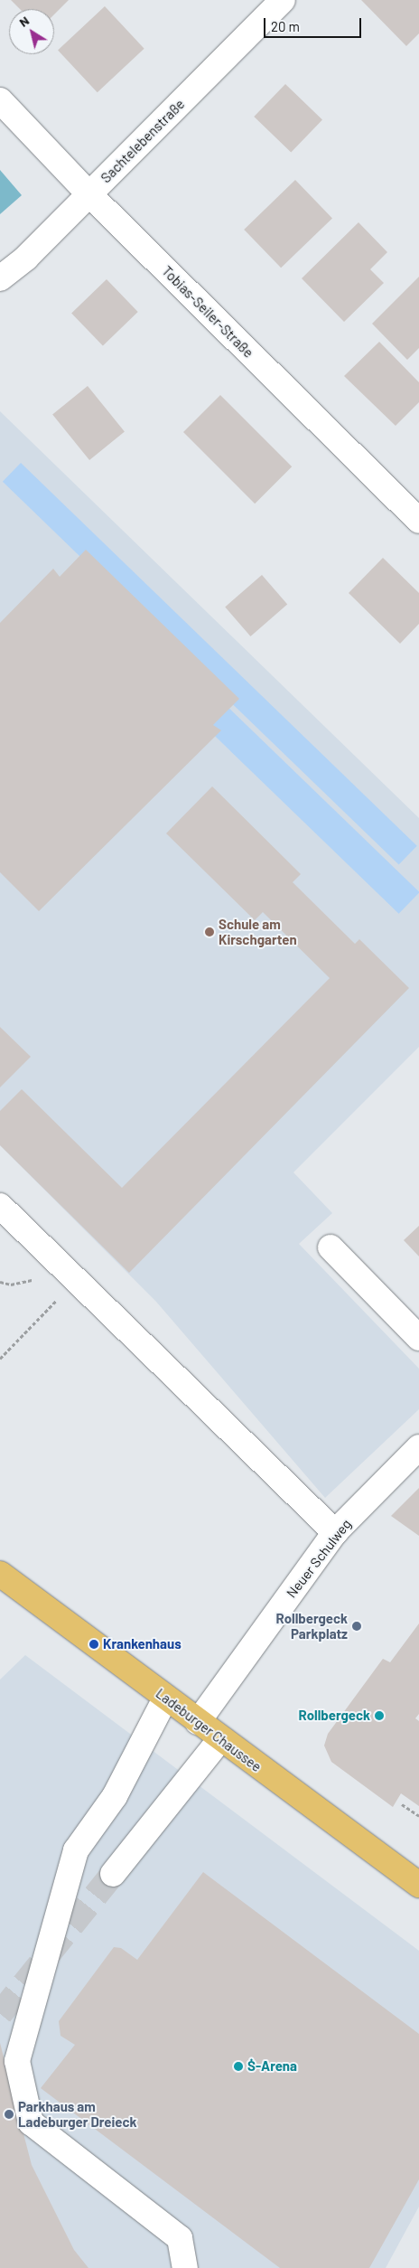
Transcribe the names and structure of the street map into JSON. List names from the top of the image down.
{
  "streets": {
    "main road": ["Ladeburger Chaussee"],
    "street": ["Sachtelebenstraße", "Tobias-Seiler-Straße", "Neuer Schulweg"]
  },
  "crossings": [
    ["Sachtelebenstraße", "Tobias-Seiler-Straße"],
    ["Neuer Schulweg", "Ladeburger Chaussee"]
  ],
  "places": [
    "Schule am Kirschgarten",
    "Rollbergeck Parkplatz",
    "Krankenhaus",
    "Rollbergeck",
    "Ṡ-Arena",
    "Parkhaus am Ladeburger Dreieck"
  ],
  "scale_bar": "20 m",
  "north": "top left"
}
